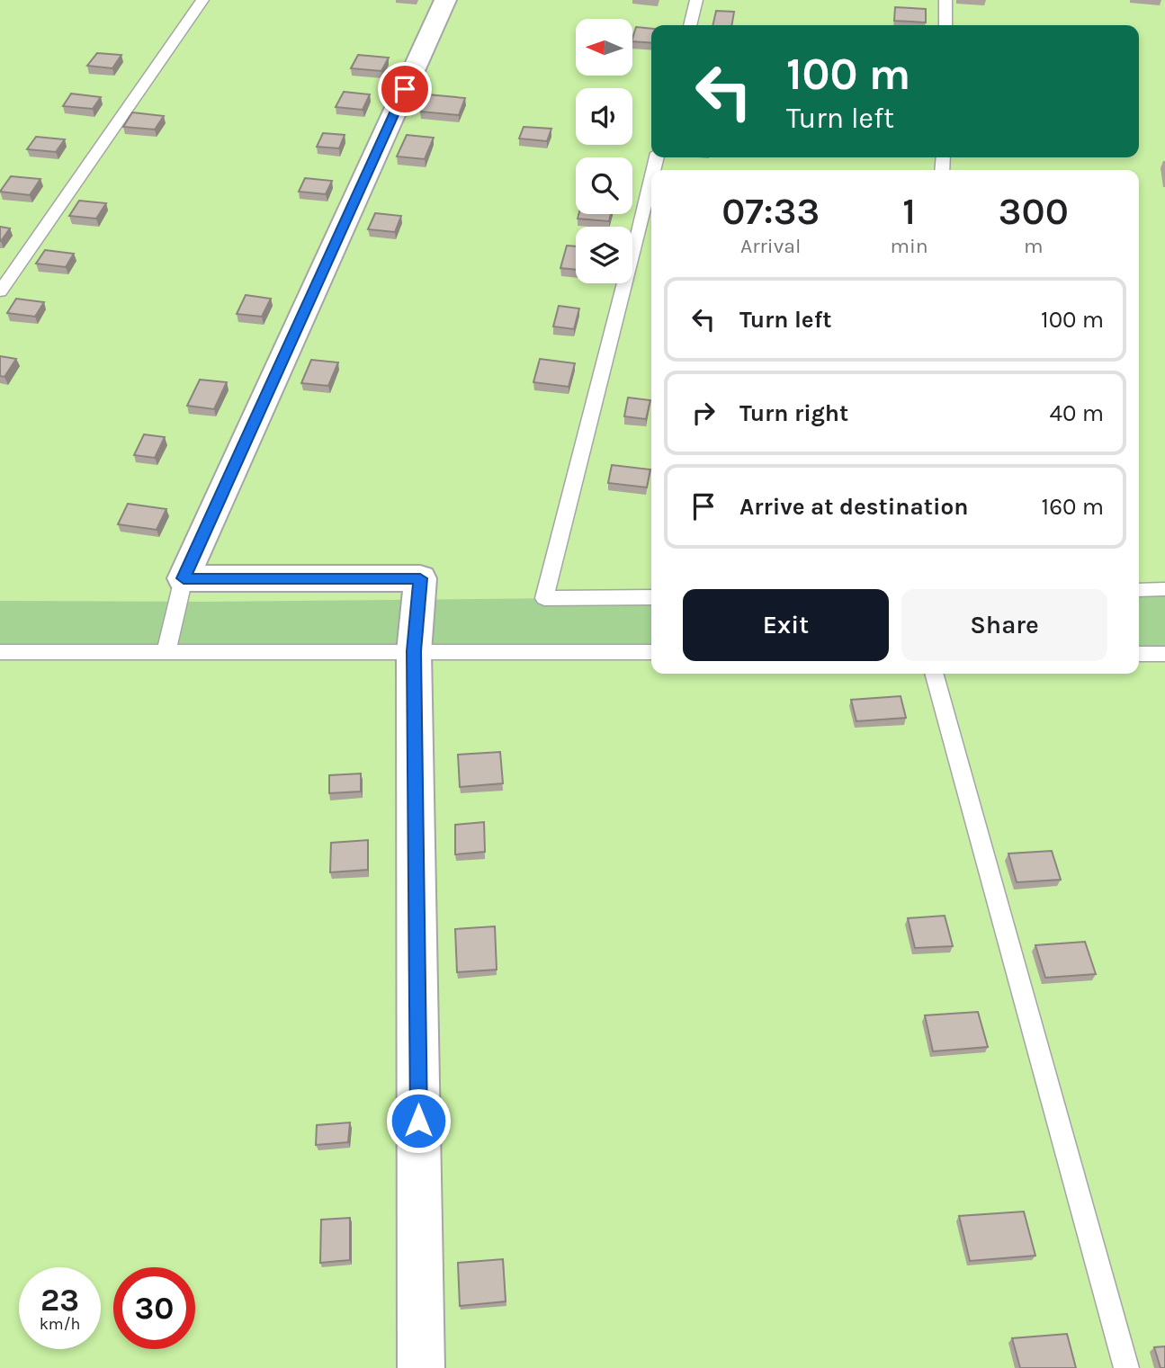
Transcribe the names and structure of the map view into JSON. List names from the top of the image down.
{
  "north": "left",
  "page": {
    "turn": ["100 m", "Turn left"],
    "eta": [
      "07:33",
      "Arrival",
      "1",
      "min",
      "300",
      "m"
    ],
    "list": [
      {
        "name": "Turn left",
        "value": "100 m"
      },
      {
        "name": "Turn right",
        "value": "40 m"
      },
      {
        "name": "Arrive at destination",
        "value": "160 m"
      }
    ],
    "buttons": ["Exit", "Share"],
    "speed": "23 km/h",
    "limit": "30"
  }
}
